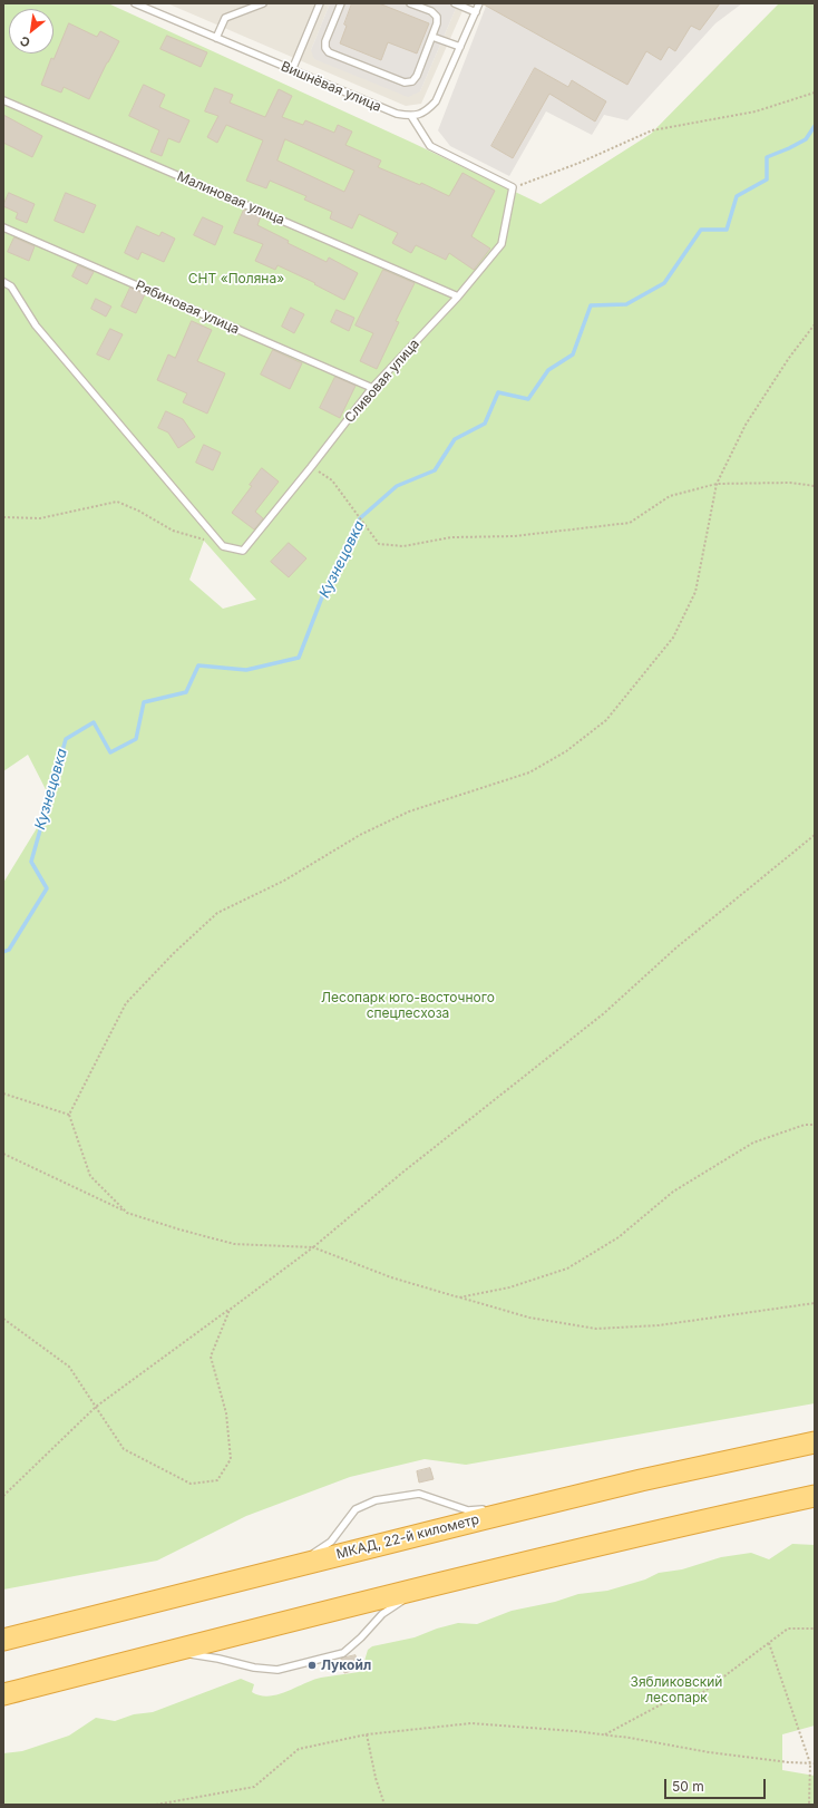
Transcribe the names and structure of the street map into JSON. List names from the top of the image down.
{
  "streets": {
    "highway": ["МКАД, 22-й километр"],
    "lane": [
      "Вишнёвая улица",
      "Малиновая улица",
      "Рябиновая улица",
      "Сливовая улица"
    ]
  },
  "crossings": [
    ["Малиновая улица", "Сливовая улица"],
    ["Рябиновая улица", "Сливовая улица"]
  ],
  "water": ["Кузнецовка"],
  "parks": ["СНТ «Поляна»", "Лесопарк юго-восточного спецлесхоза", "Зябликовский лесопарк"],
  "places": ["Лукойл"],
  "scale_bar": "50 m",
  "north": "bottom left"
}
